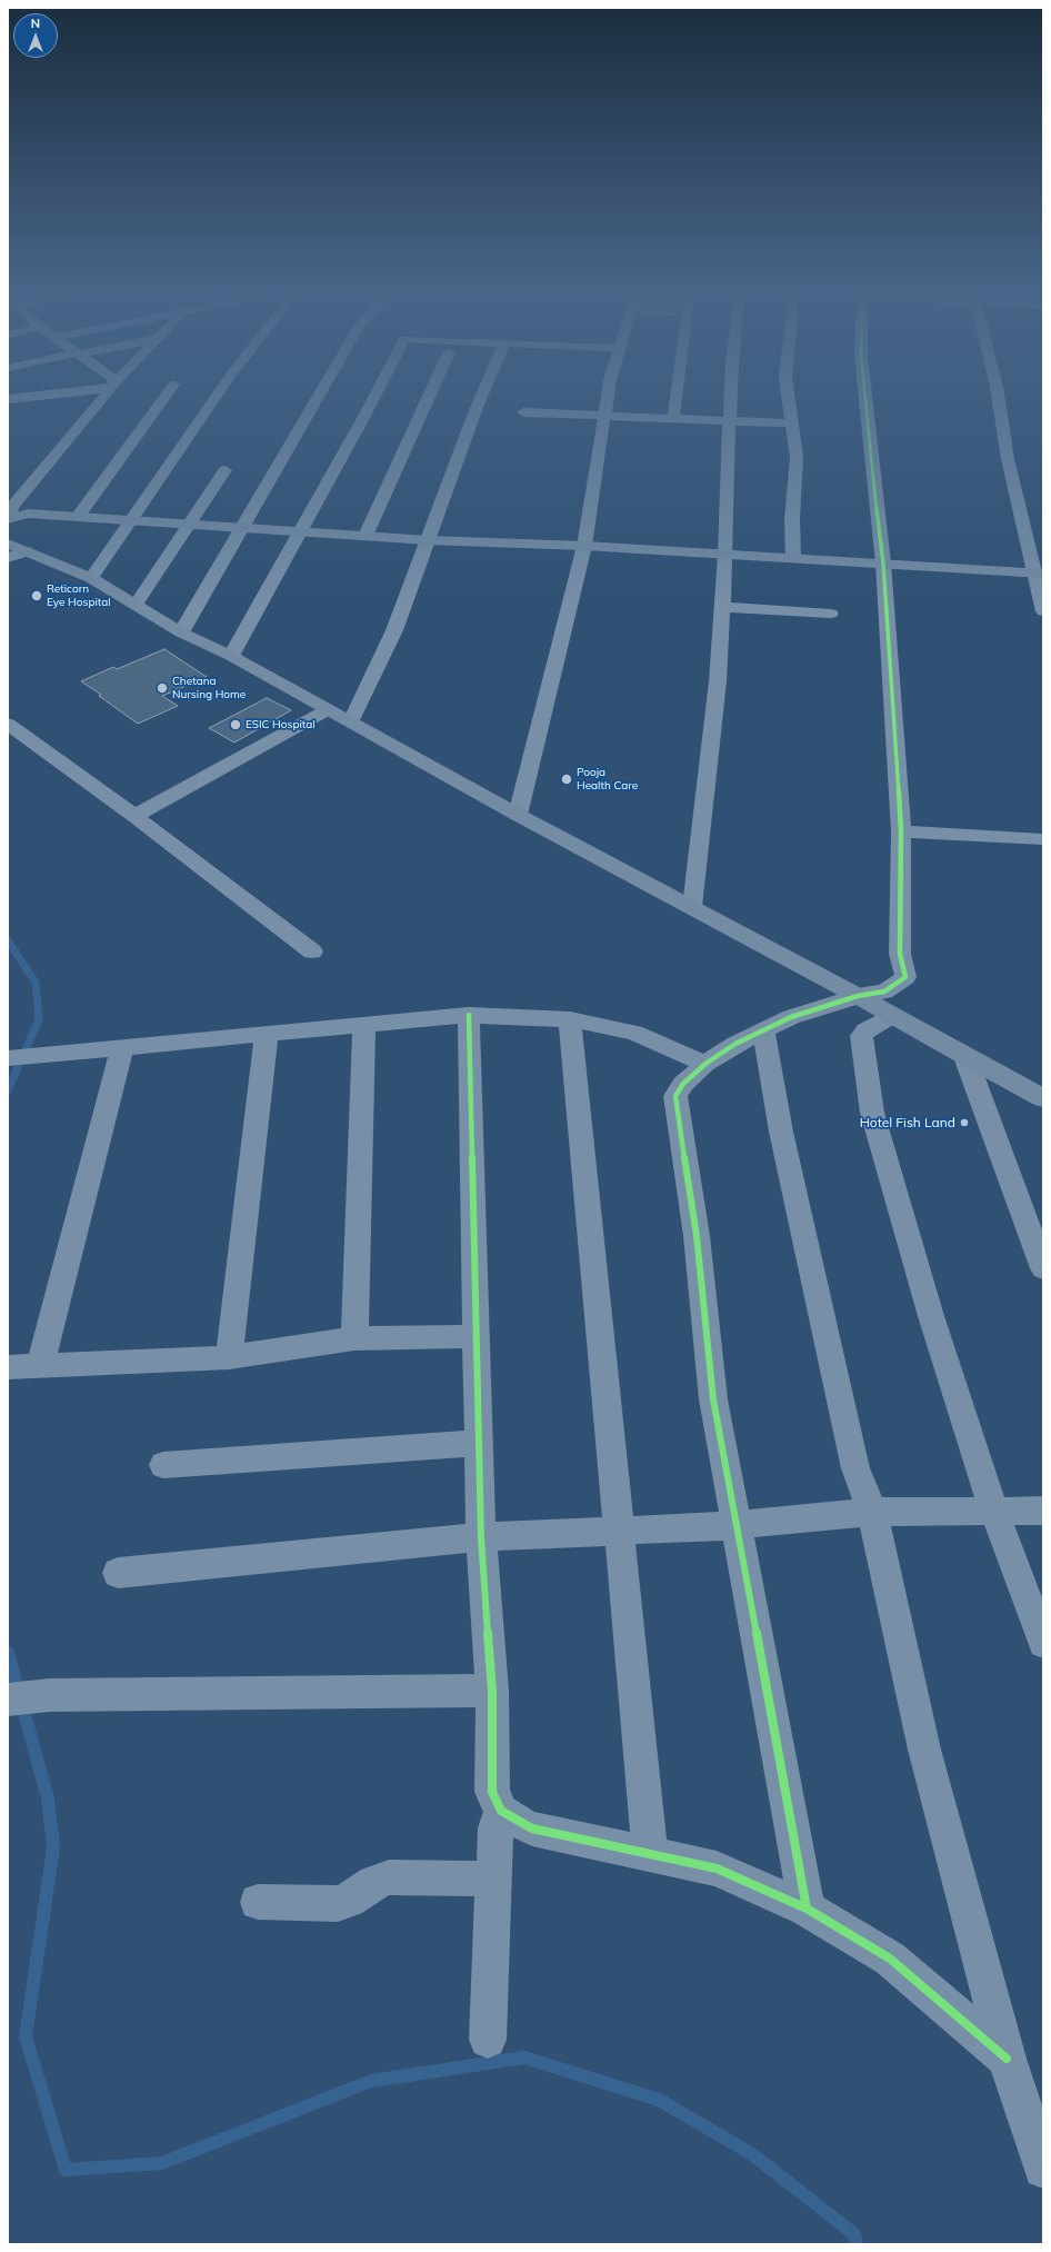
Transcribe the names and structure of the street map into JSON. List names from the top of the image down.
{
  "places": [
    "Reticorn Eye Hospital",
    "Chetana Nursing Home",
    "ESIC Hospital",
    "Pooja Health Care",
    "Hotel Fish Land"
  ],
  "north": "top"
}
